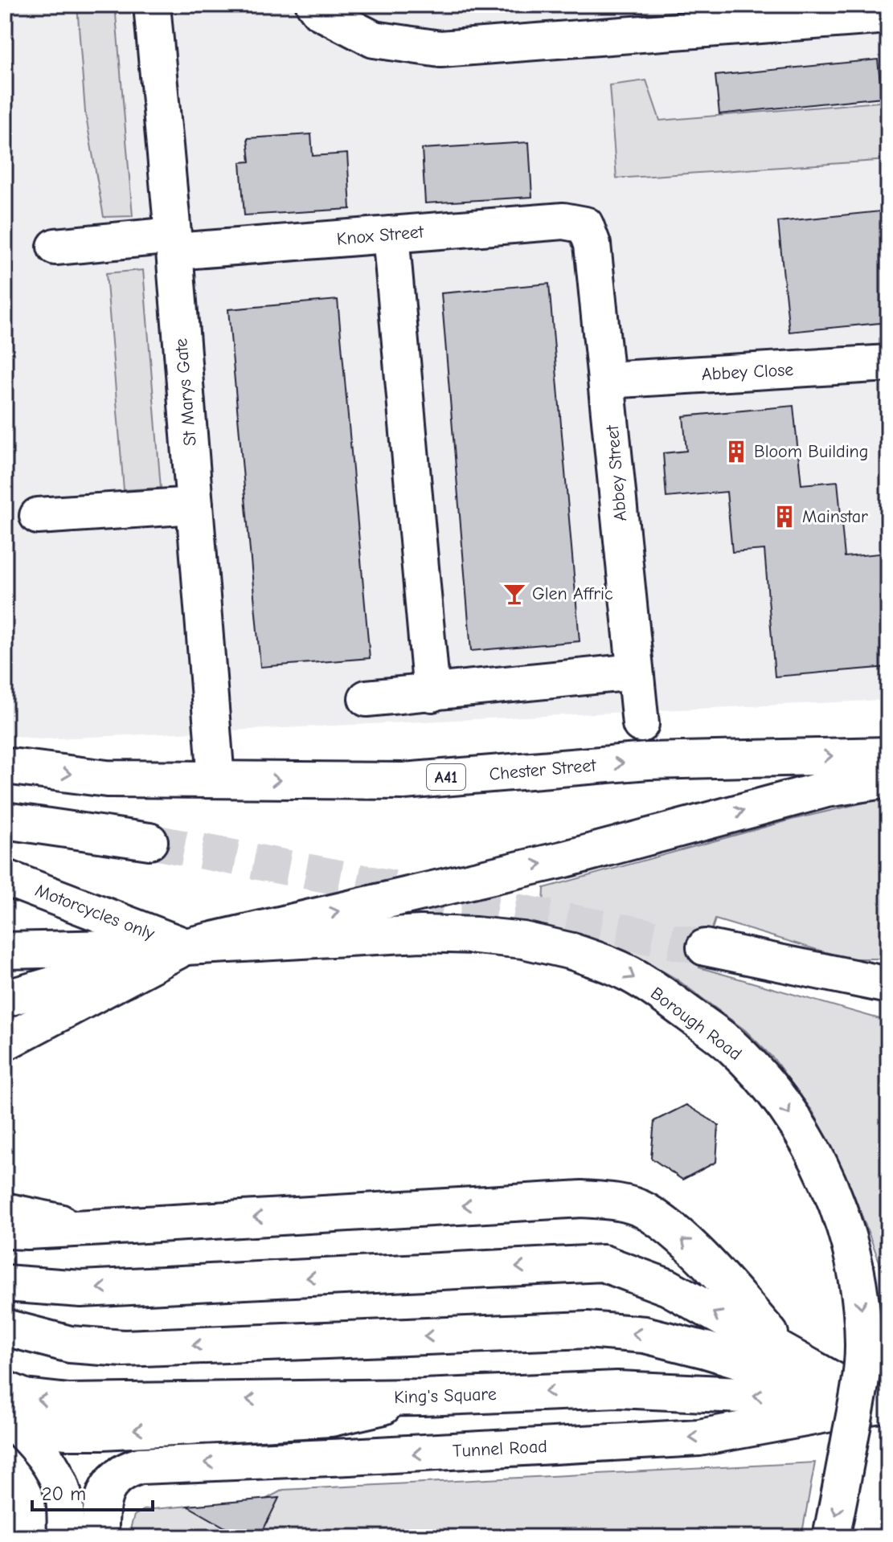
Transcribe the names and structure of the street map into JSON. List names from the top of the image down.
{
  "streets": {
    "main road": [
      "Knox Street",
      "Abbey Close",
      "St Marys Gate",
      "Abbey Street",
      "Chester Street",
      "A41",
      "Motorcycles only",
      "Borough Road",
      "King's Square",
      "Tunnel Road"
    ]
  },
  "crossings": [
    ["Knox Street", "St Marys Gate"],
    ["Knox Street", "Abbey Street"],
    ["Abbey Close", "Abbey Street"],
    ["St Marys Gate", "Chester Street"],
    ["Motorcycles only", "Borough Road"],
    ["King's Square", "Tunnel Road"]
  ],
  "places": {
    "building": ["Bloom Building", "Mainstar"],
    "bar": ["Glen Affric"]
  },
  "scale_bar": "20 m"
}
